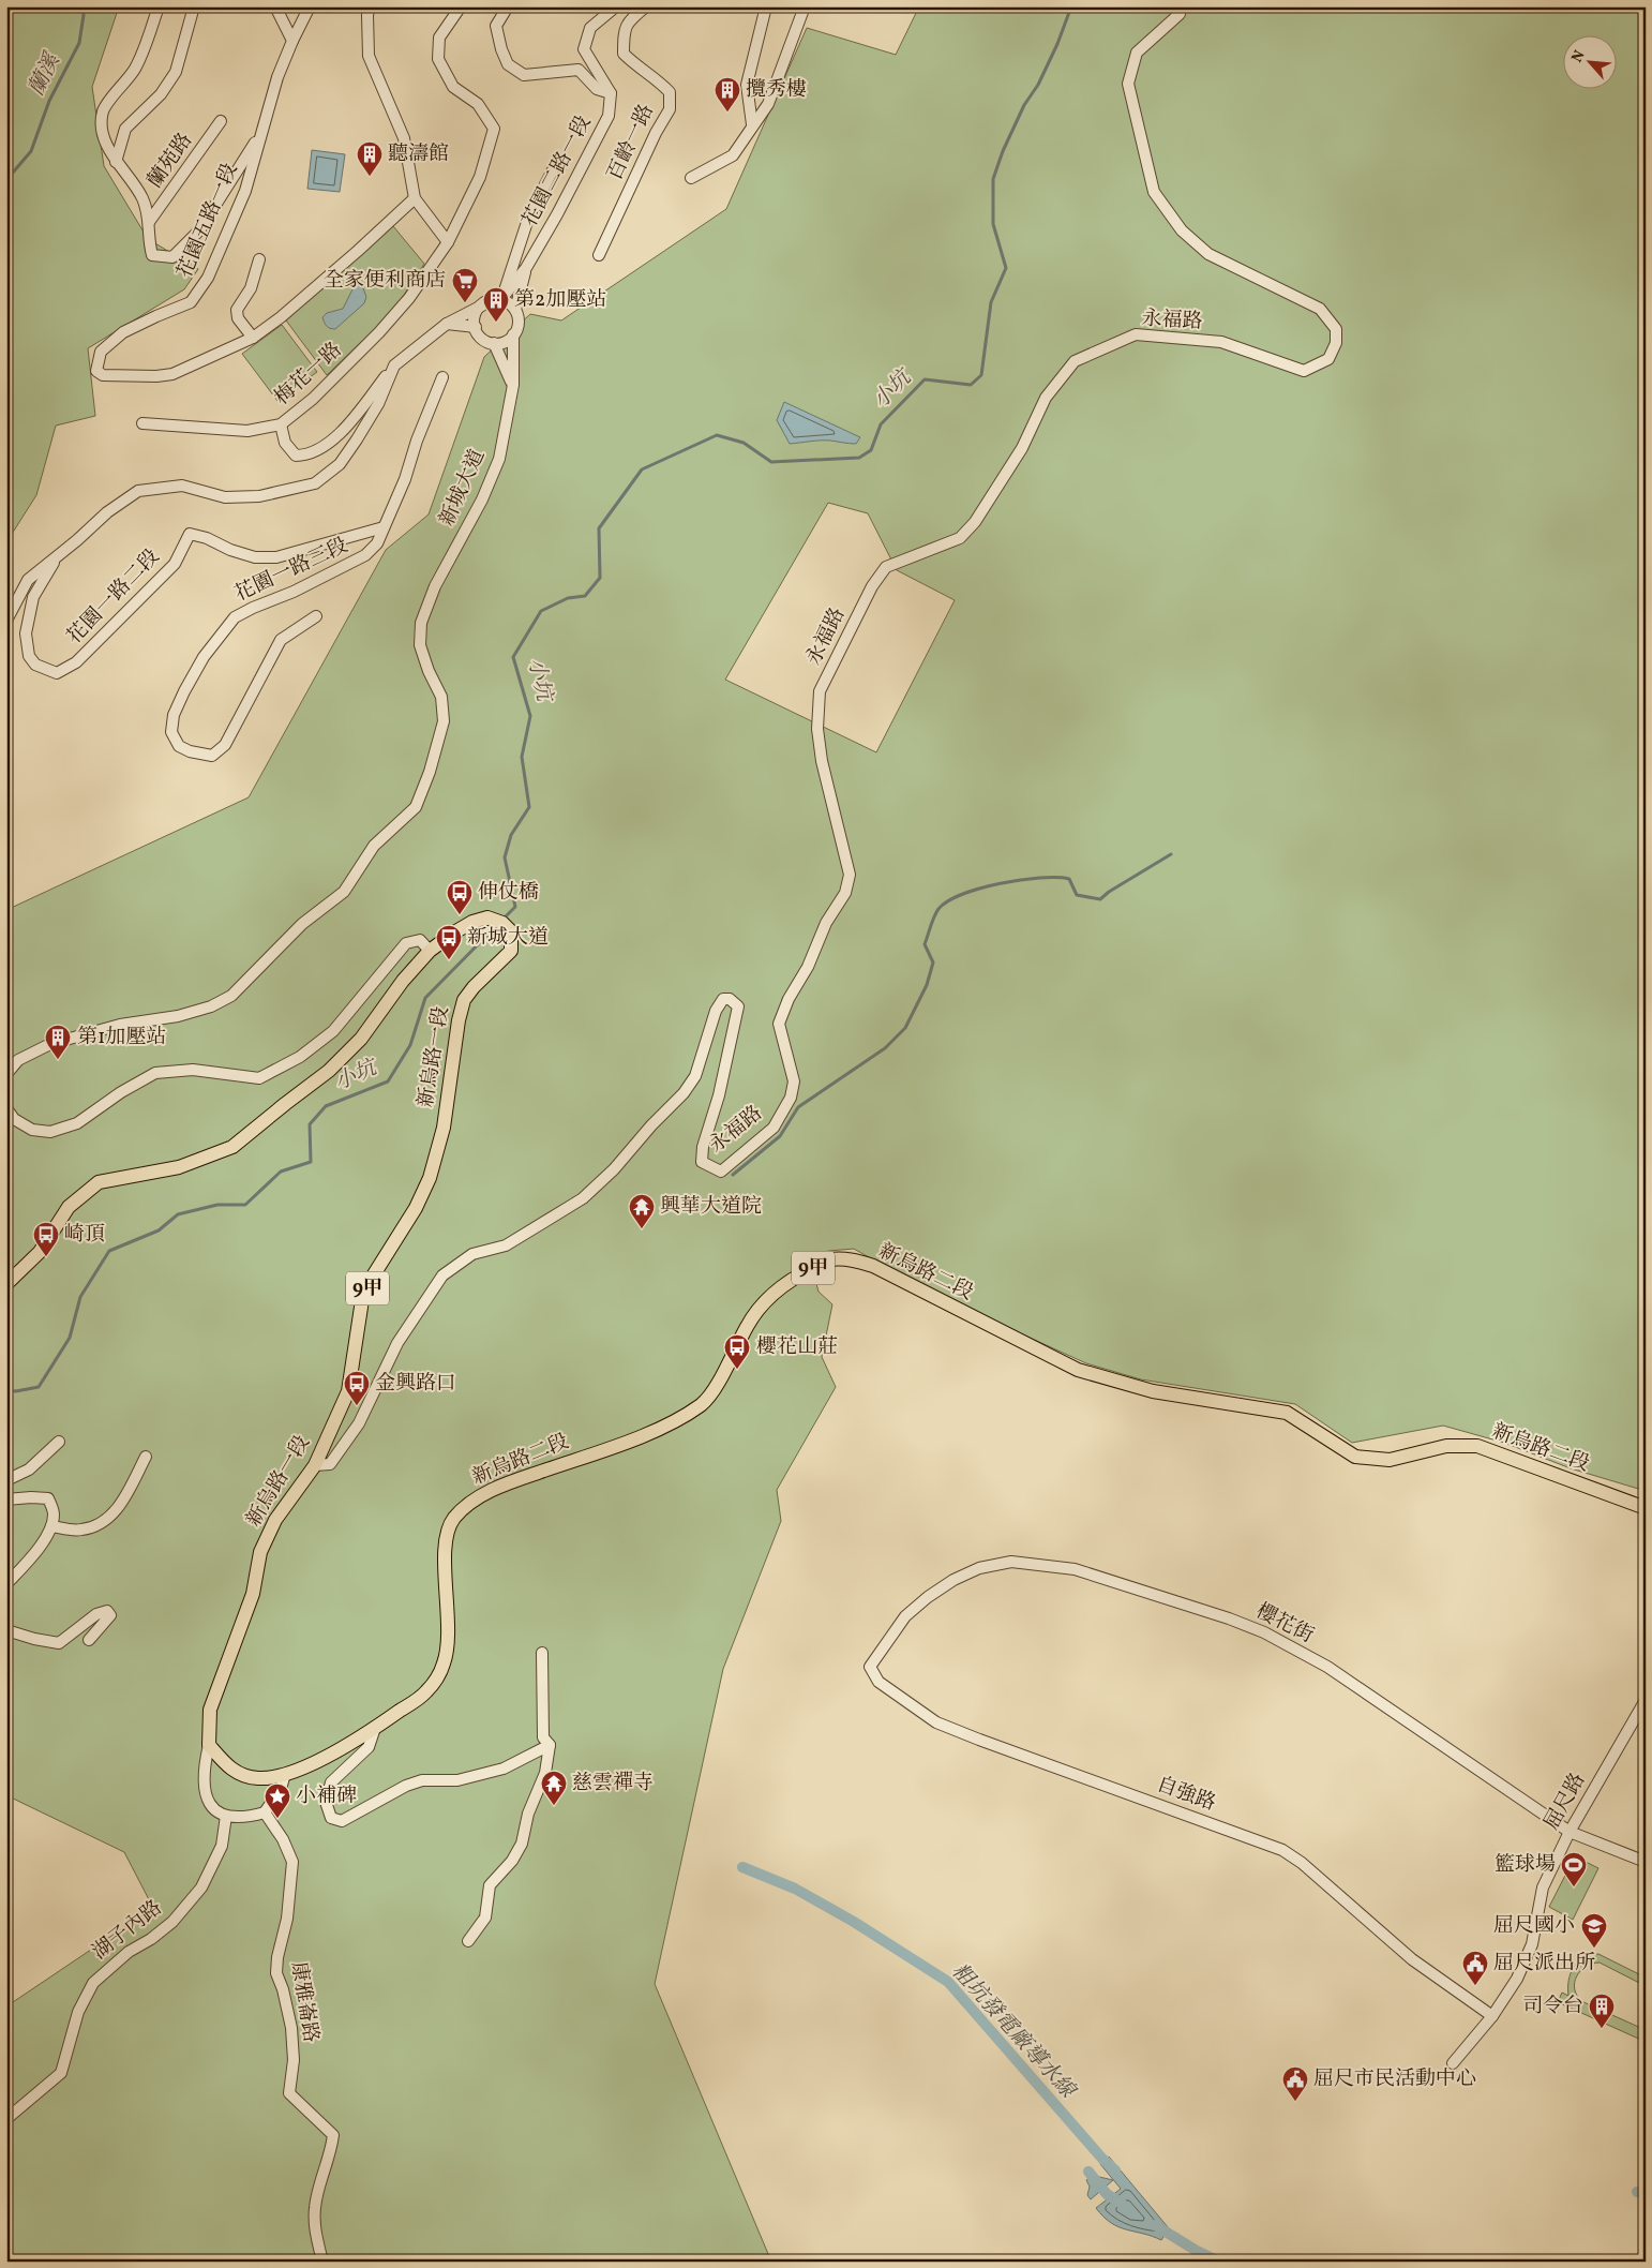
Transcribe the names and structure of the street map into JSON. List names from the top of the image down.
{
  "streets": {
    "main road": ["新烏路一段", "9甲", "新烏路二段"],
    "street": [
      "百齡一路",
      "蘭苑路",
      "花園二路一段",
      "花園五路一段",
      "永福路",
      "梅花一路",
      "新城大道",
      "花園一路三段",
      "花園一路二段",
      "櫻花街",
      "自強路",
      "屈尺路",
      "湖子內路",
      "康雅崙路"
    ]
  },
  "crossings": [
    ["花園二路一段", "新城大道"],
    ["永福路", "新烏路一段"],
    ["花園一路三段", "花園一路二段"],
    ["新烏路一段", "新烏路二段"],
    ["櫻花街", "自強路"],
    ["櫻花街", "屈尺路"],
    ["自強路", "屈尺路"]
  ],
  "water": ["蘭溪", "小坑", "粗坑發電廠導水線"],
  "places": {
    "building": [
      "攬秀樓",
      "聽濤館",
      "第2加壓站",
      "第1加壓站",
      "司令台"
    ],
    "supermarket": ["全家便利商店"],
    "bus stop": [
      "伸仗橋",
      "新城大道",
      "崎頂",
      "櫻花山莊",
      "金興路口"
    ],
    "temple": ["興華大道院", "慈雲禪寺"],
    "place": ["小補碑"],
    "sports": ["籃球場"],
    "school or university": ["屈尺國小"],
    "public building": ["屈尺派出所", "屈尺市民活動中心"]
  },
  "north": "top left"
}
